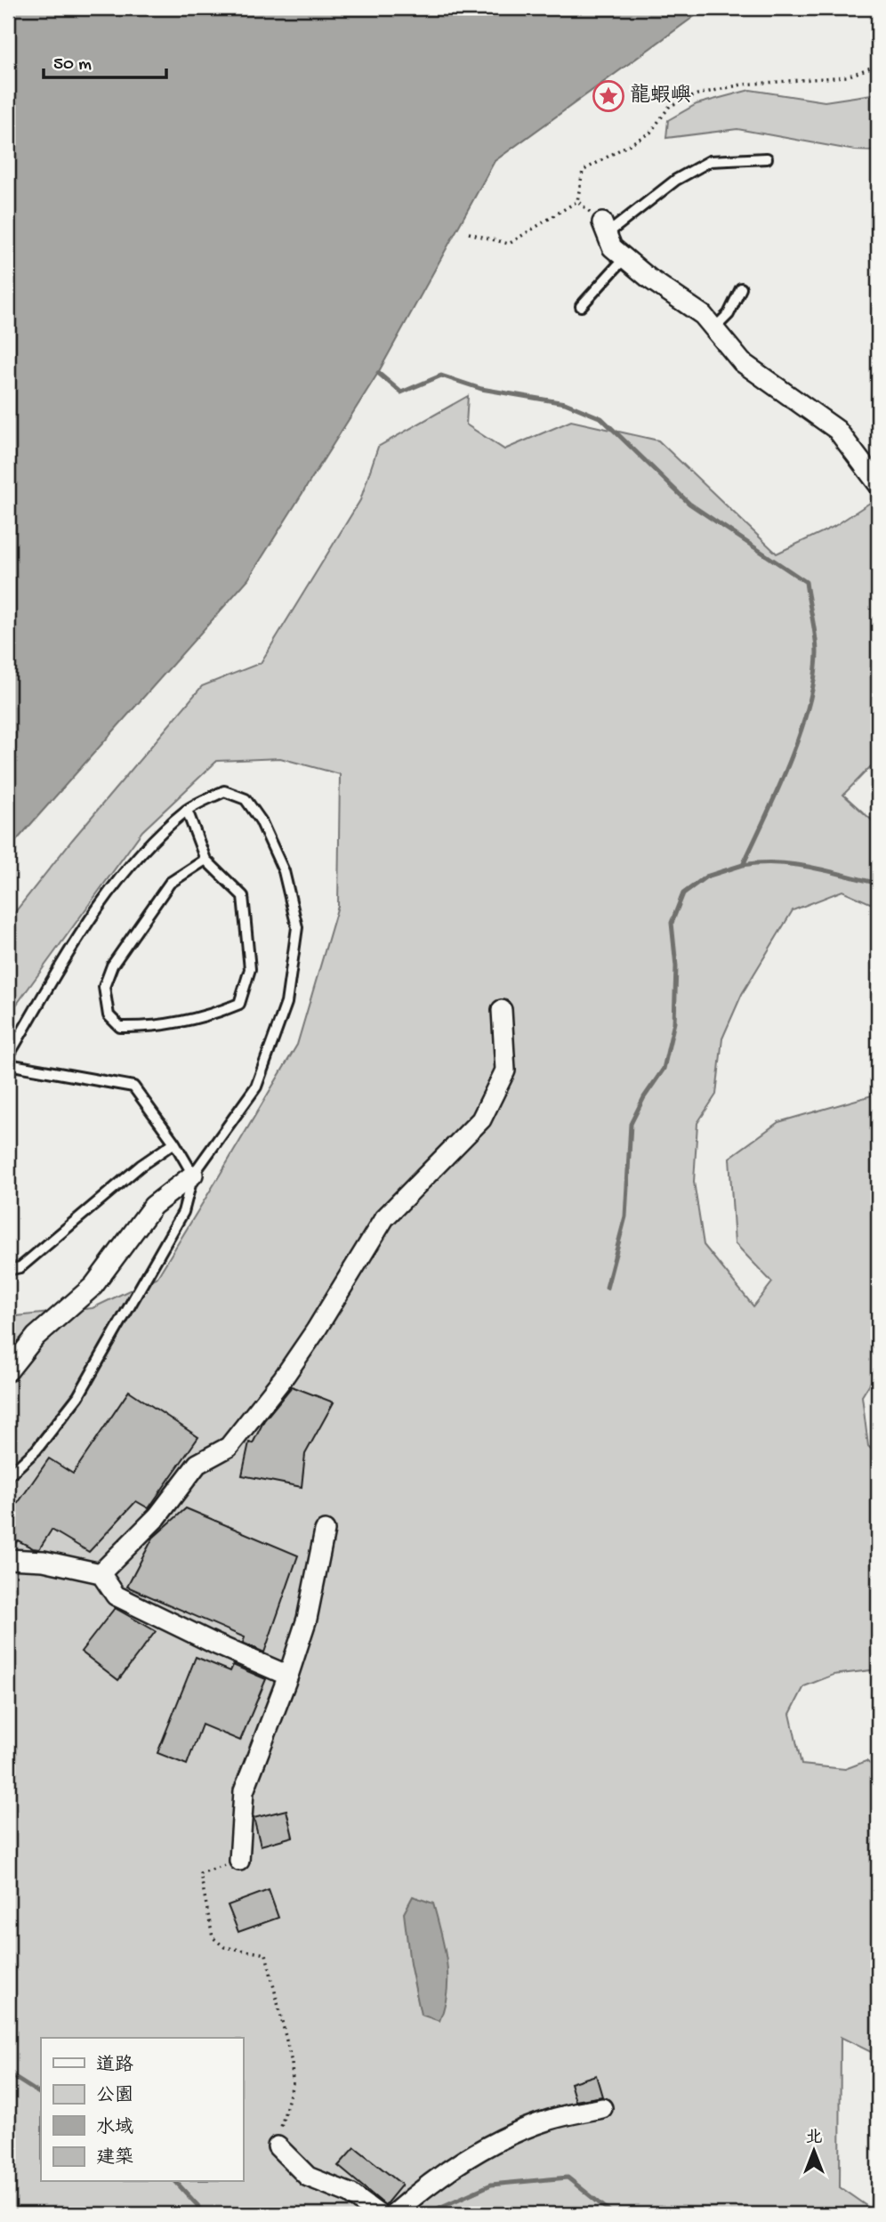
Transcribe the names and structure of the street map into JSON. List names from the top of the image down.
{
  "places": {
    "place": ["龍蝦嶼"]
  },
  "legend": [
    "道路",
    "公園",
    "水域",
    "建築"
  ],
  "scale_bar": "50 m",
  "north": "top"
}
